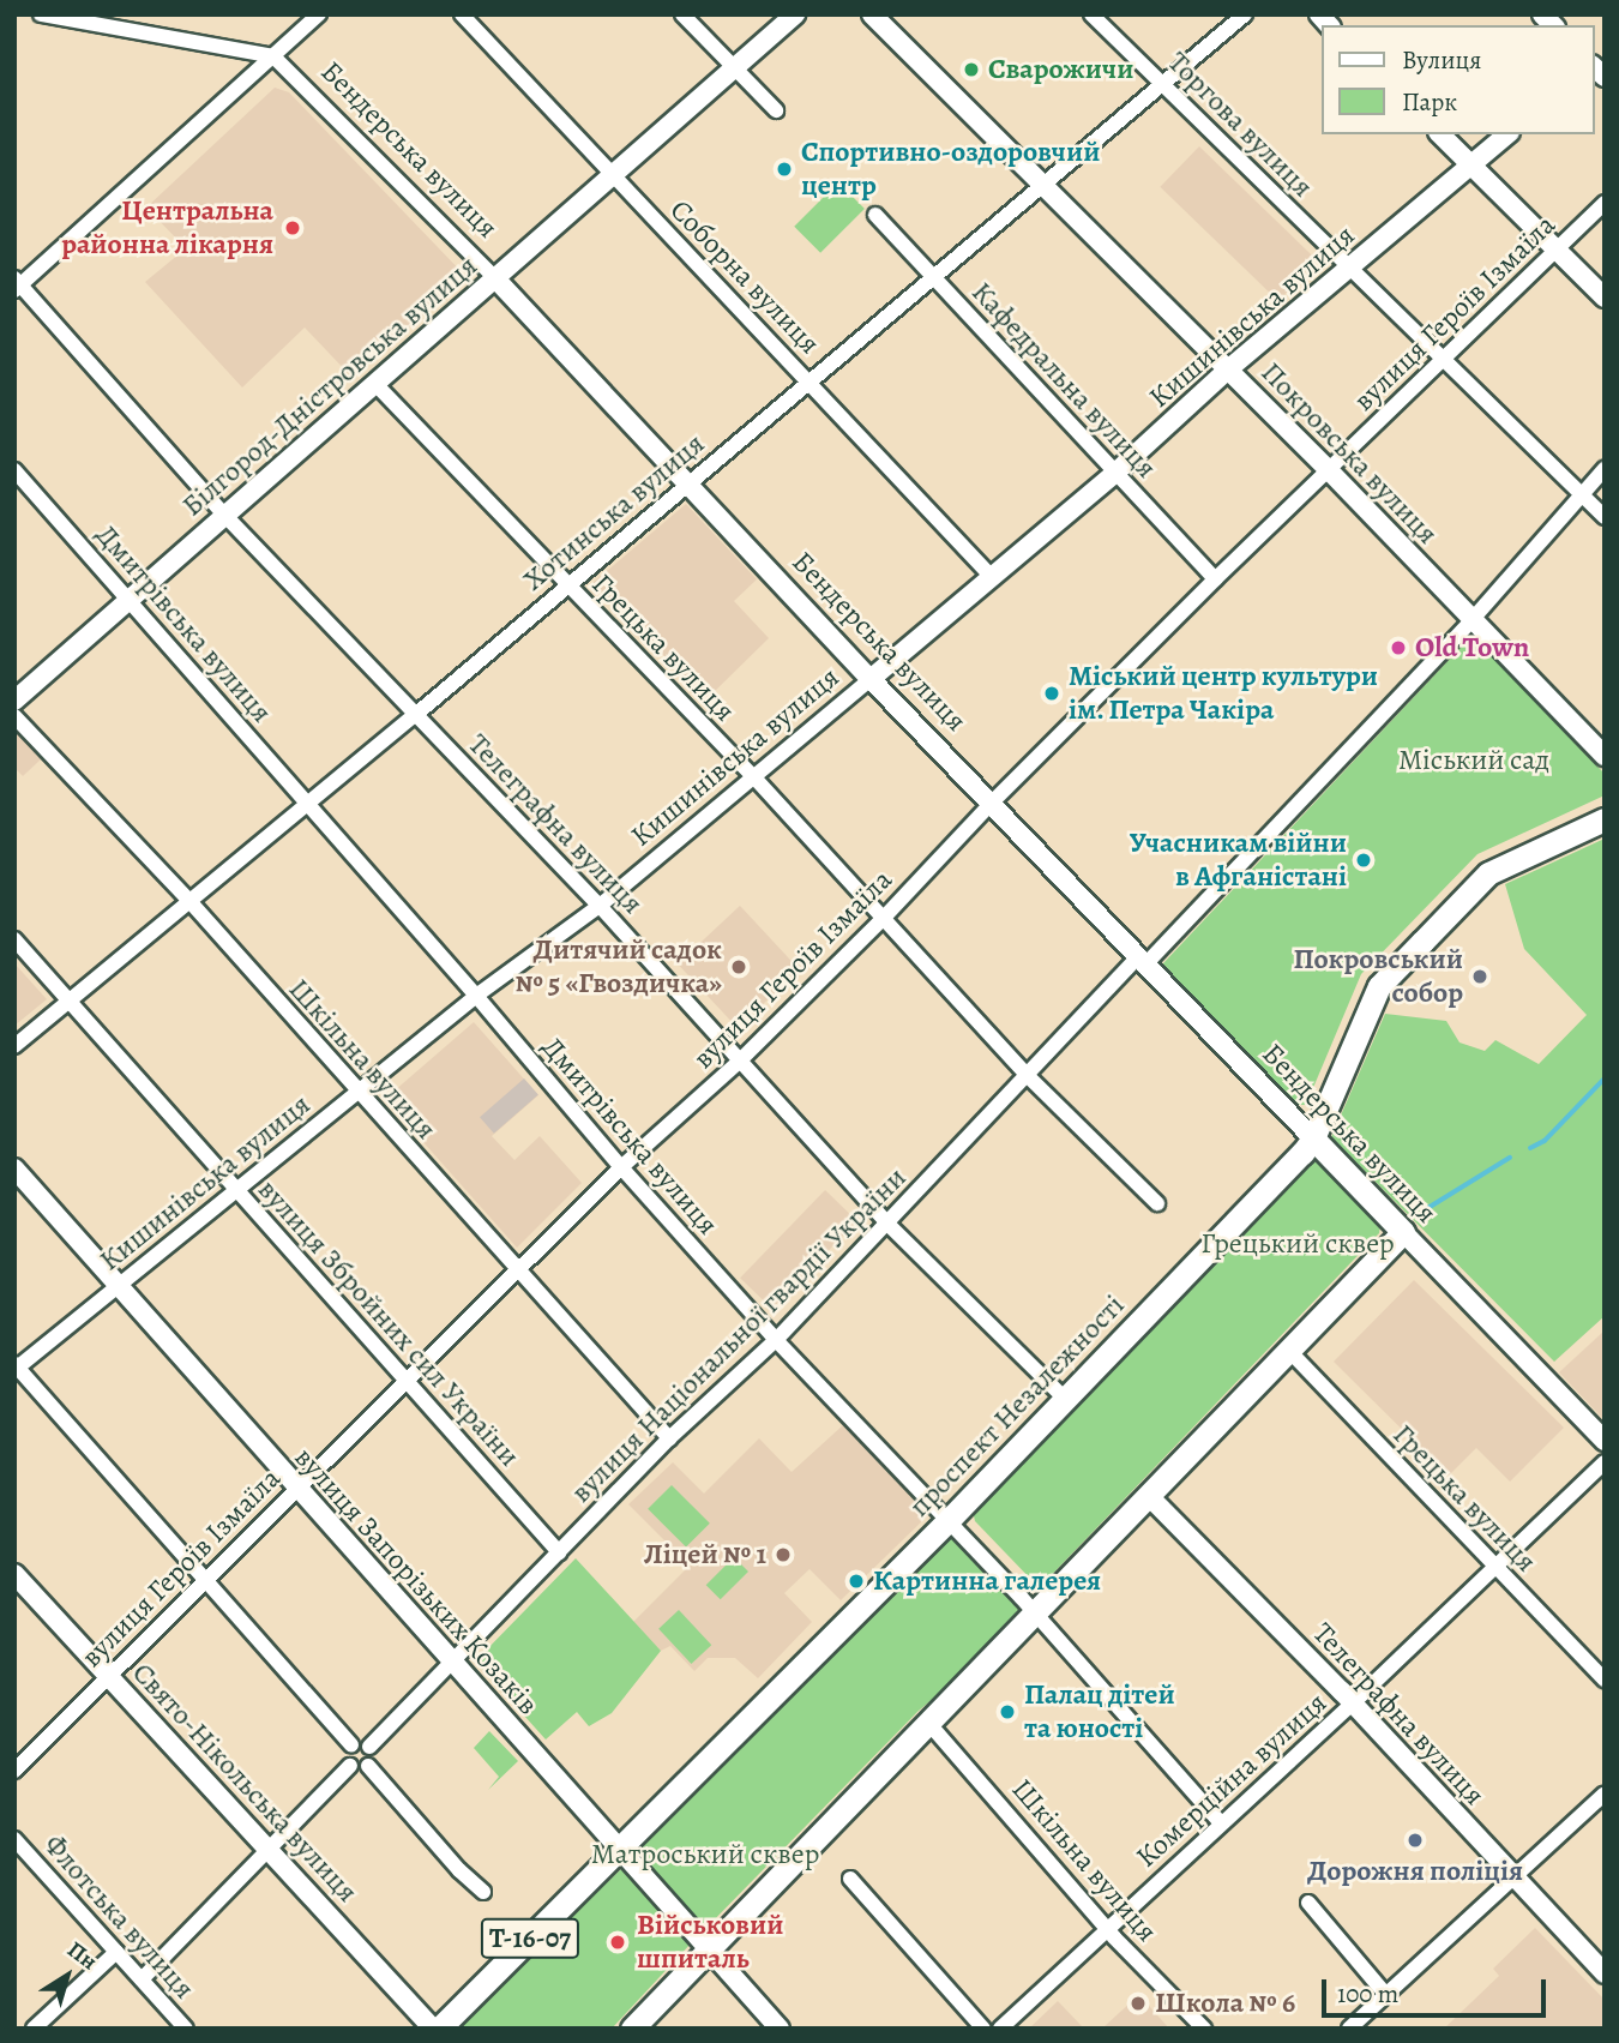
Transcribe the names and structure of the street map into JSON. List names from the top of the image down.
{
  "streets": {
    "main road": ["Бендерська вулиця", "проспект Незалежності", "Т-16-07"],
    "street": [
      "Торгова вулиця",
      "Соборна вулиця",
      "вулиця Героїв Ізмаїла",
      "Кишинівська вулиця",
      "Кафедральна вулиця",
      "Білгород-Дністровська вулиця",
      "Покровська вулиця",
      "Хотинська вулиця",
      "Дмитрівська вулиця",
      "Грецька вулиця",
      "Телеграфна вулиця",
      "Шкільна вулиця",
      "вулиця Збройних сил України",
      "вулиця Національної гвардії України",
      "вулиця Запорізьких Козаків",
      "Комерційна вулиця",
      "Свято-Нікольська вулиця",
      "Флотська вулиця"
    ]
  },
  "crossings": [
    ["Торгова вулиця", "вулиця Героїв Ізмаїла"],
    ["Торгова вулиця", "Кишинівська вулиця"],
    ["Торгова вулиця", "Хотинська вулиця"],
    ["Торгова вулиця", "вулиця Національної гвардії України"],
    ["Бендерська вулиця", "вулиця Героїв Ізмаїла"],
    ["Бендерська вулиця", "Кишинівська вулиця"],
    ["Бендерська вулиця", "Білгород-Дністровська вулиця"],
    ["Бендерська вулиця", "Хотинська вулиця"],
    ["Бендерська вулиця", "вулиця Національної гвардії України"],
    ["Бендерська вулиця", "проспект Незалежності"],
    ["Соборна вулиця", "Кишинівська вулиця"],
    ["Соборна вулиця", "Білгород-Дністровська вулиця"],
    ["Соборна вулиця", "Хотинська вулиця"],
    ["вулиця Героїв Ізмаїла", "Кафедральна вулиця"],
    ["вулиця Героїв Ізмаїла", "Покровська вулиця"],
    ["вулиця Героїв Ізмаїла", "Дмитрівська вулиця"],
    ["вулиця Героїв Ізмаїла", "Грецька вулиця"],
    ["вулиця Героїв Ізмаїла", "Телеграфна вулиця"],
    ["вулиця Героїв Ізмаїла", "Шкільна вулиця"],
    ["вулиця Героїв Ізмаїла", "вулиця Збройних сил України"],
    ["вулиця Героїв Ізмаїла", "вулиця Запорізьких Козаків"],
    ["вулиця Героїв Ізмаїла", "Свято-Нікольська вулиця"],
    ["Кишинівська вулиця", "Кафедральна вулиця"],
    ["Кишинівська вулиця", "Покровська вулиця"],
    ["Кишинівська вулиця", "Дмитрівська вулиця"],
    ["Кишинівська вулиця", "Грецька вулиця"],
    ["Кишинівська вулиця", "Телеграфна вулиця"],
    ["Кишинівська вулиця", "Шкільна вулиця"],
    ["Кишинівська вулиця", "вулиця Збройних сил України"],
    ["Кишинівська вулиця", "вулиця Запорізьких Козаків"],
    ["Кафедральна вулиця", "Хотинська вулиця"],
    ["Білгород-Дністровська вулиця", "Дмитрівська вулиця"],
    ["Білгород-Дністровська вулиця", "Грецька вулиця"],
    ["Білгород-Дністровська вулиця", "Телеграфна вулиця"],
    ["Покровська вулиця", "Хотинська вулиця"],
    ["Покровська вулиця", "вулиця Національної гвардії України"],
    ["Хотинська вулиця", "Дмитрівська вулиця"],
    ["Хотинська вулиця", "Грецька вулиця"],
    ["Хотинська вулиця", "Телеграфна вулиця"],
    ["Хотинська вулиця", "Шкільна вулиця"],
    ["Хотинська вулиця", "вулиця Збройних сил України"],
    ["Дмитрівська вулиця", "вулиця Національної гвардії України"],
    ["Дмитрівська вулиця", "проспект Незалежності"],
    ["Дмитрівська вулиця", "Комерційна вулиця"],
    ["Грецька вулиця", "вулиця Національної гвардії України"],
    ["Грецька вулиця", "Комерційна вулиця"],
    ["Телеграфна вулиця", "вулиця Національної гвардії України"],
    ["Телеграфна вулиця", "проспект Незалежності"],
    ["Телеграфна вулиця", "Комерційна вулиця"],
    ["Шкільна вулиця", "вулиця Національної гвардії України"],
    ["Шкільна вулиця", "Комерційна вулиця"],
    ["вулиця Збройних сил України", "вулиця Національної гвардії України"],
    ["вулиця Національної гвардії України", "вулиця Запорізьких Козаків"],
    ["проспект Незалежності", "вулиця Запорізьких Козаків"],
    ["проспект Незалежності", "Свято-Нікольська вулиця"]
  ],
  "parks": ["Міський сад", "Грецький сквер", "Матроський сквер"],
  "places": [
    "Сварожичи",
    "Спортивно-оздоровчий центр",
    "Центральна районна лікарня",
    "Old Town",
    "Міський центр культури ім. Петра Чакіра",
    "Учасникам війни в Афганістані",
    "Дитячий садок № 5 «Гвоздичка»",
    "Покровський собор",
    "Ліцей № 1",
    "Картинна галерея",
    "Палац дітей та юності",
    "Дорожня поліція",
    "Військовий шпиталь",
    "Школа № 6"
  ],
  "legend": ["Вулиця", "Парк"],
  "scale_bar": "100 m",
  "north": "top right"
}
